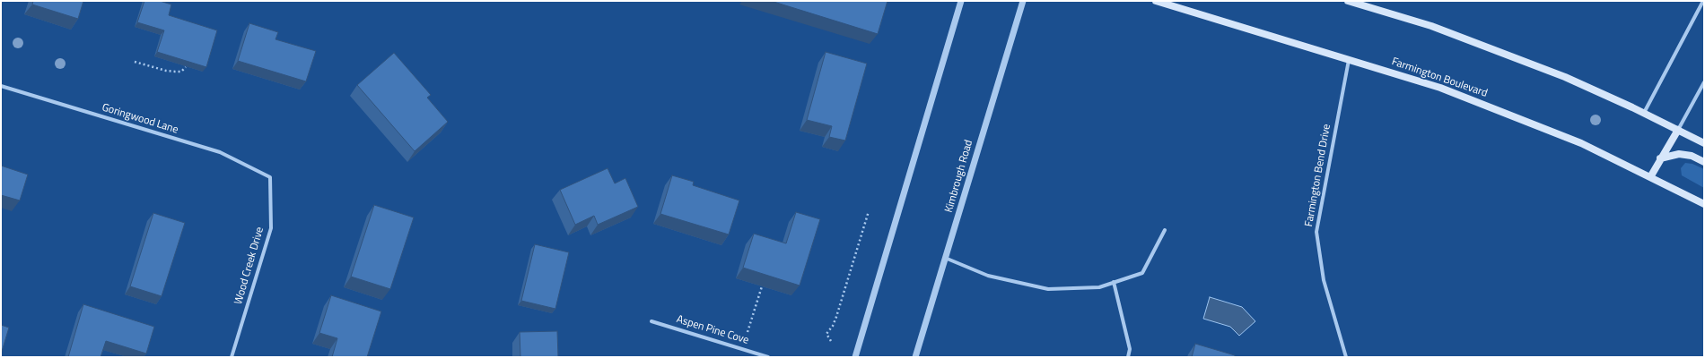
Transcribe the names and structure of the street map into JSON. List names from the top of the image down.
{
  "streets": {
    "main road": ["Farmington Boulevard"],
    "street": [
      "Goringwood Lane",
      "Farmington Bend Drive",
      "Kimbrough Road",
      "Wood Creek Drive",
      "Aspen Pine Cove"
    ]
  },
  "crossings": [
    ["Farmington Boulevard", "Farmington Bend Drive"],
    ["Goringwood Lane", "Wood Creek Drive"]
  ]
}
